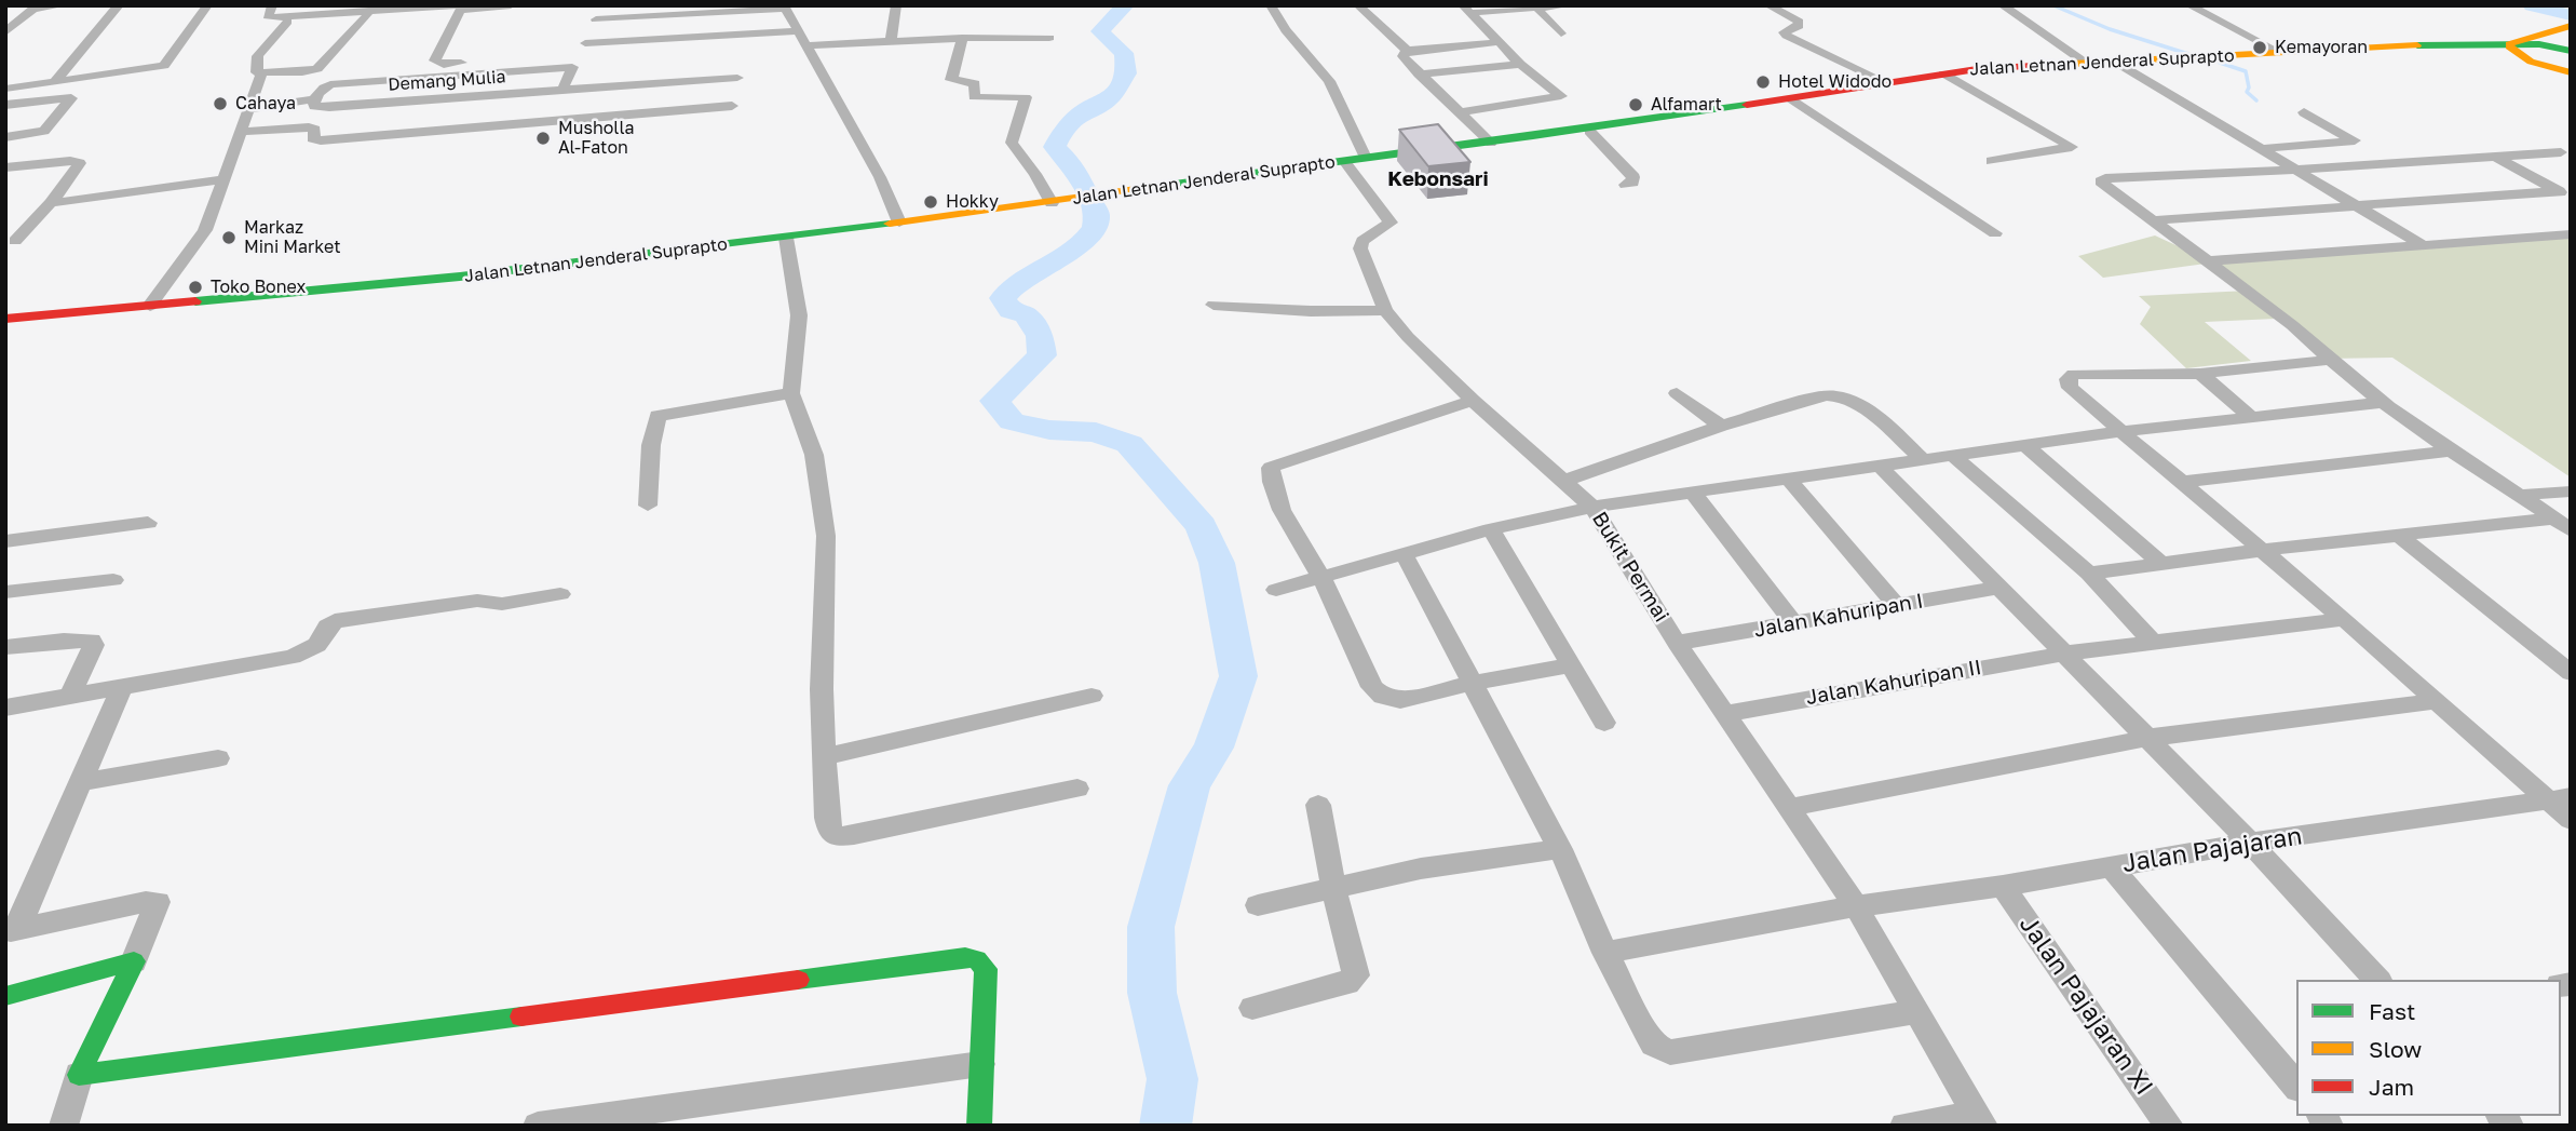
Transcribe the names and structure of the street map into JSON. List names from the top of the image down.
{
  "streets": {
    "main road": ["Jalan Letnan Jenderal Suprapto"],
    "street": [
      "Demang Mulia",
      "Bukit Permai",
      "Jalan Kahuripan I",
      "Jalan Kahuripan II",
      "Jalan Pajajaran",
      "Jalan Pajajaran XI"
    ]
  },
  "crossings": [
    ["Jalan Letnan Jenderal Suprapto", "Bukit Permai"],
    ["Bukit Permai", "Jalan Kahuripan I"],
    ["Bukit Permai", "Jalan Kahuripan II"],
    ["Bukit Permai", "Jalan Pajajaran"],
    ["Jalan Pajajaran", "Jalan Pajajaran XI"]
  ],
  "districts": ["Kebonsari"],
  "places": [
    "Kemayoran",
    "Hotel Widodo",
    "Cahaya",
    "Alfamart",
    "Musholla Al-Faton",
    "Hokky",
    "Markaz Mini Market",
    "Toko Bonex"
  ],
  "legend": ["Fast", "Slow", "Jam"]
}
